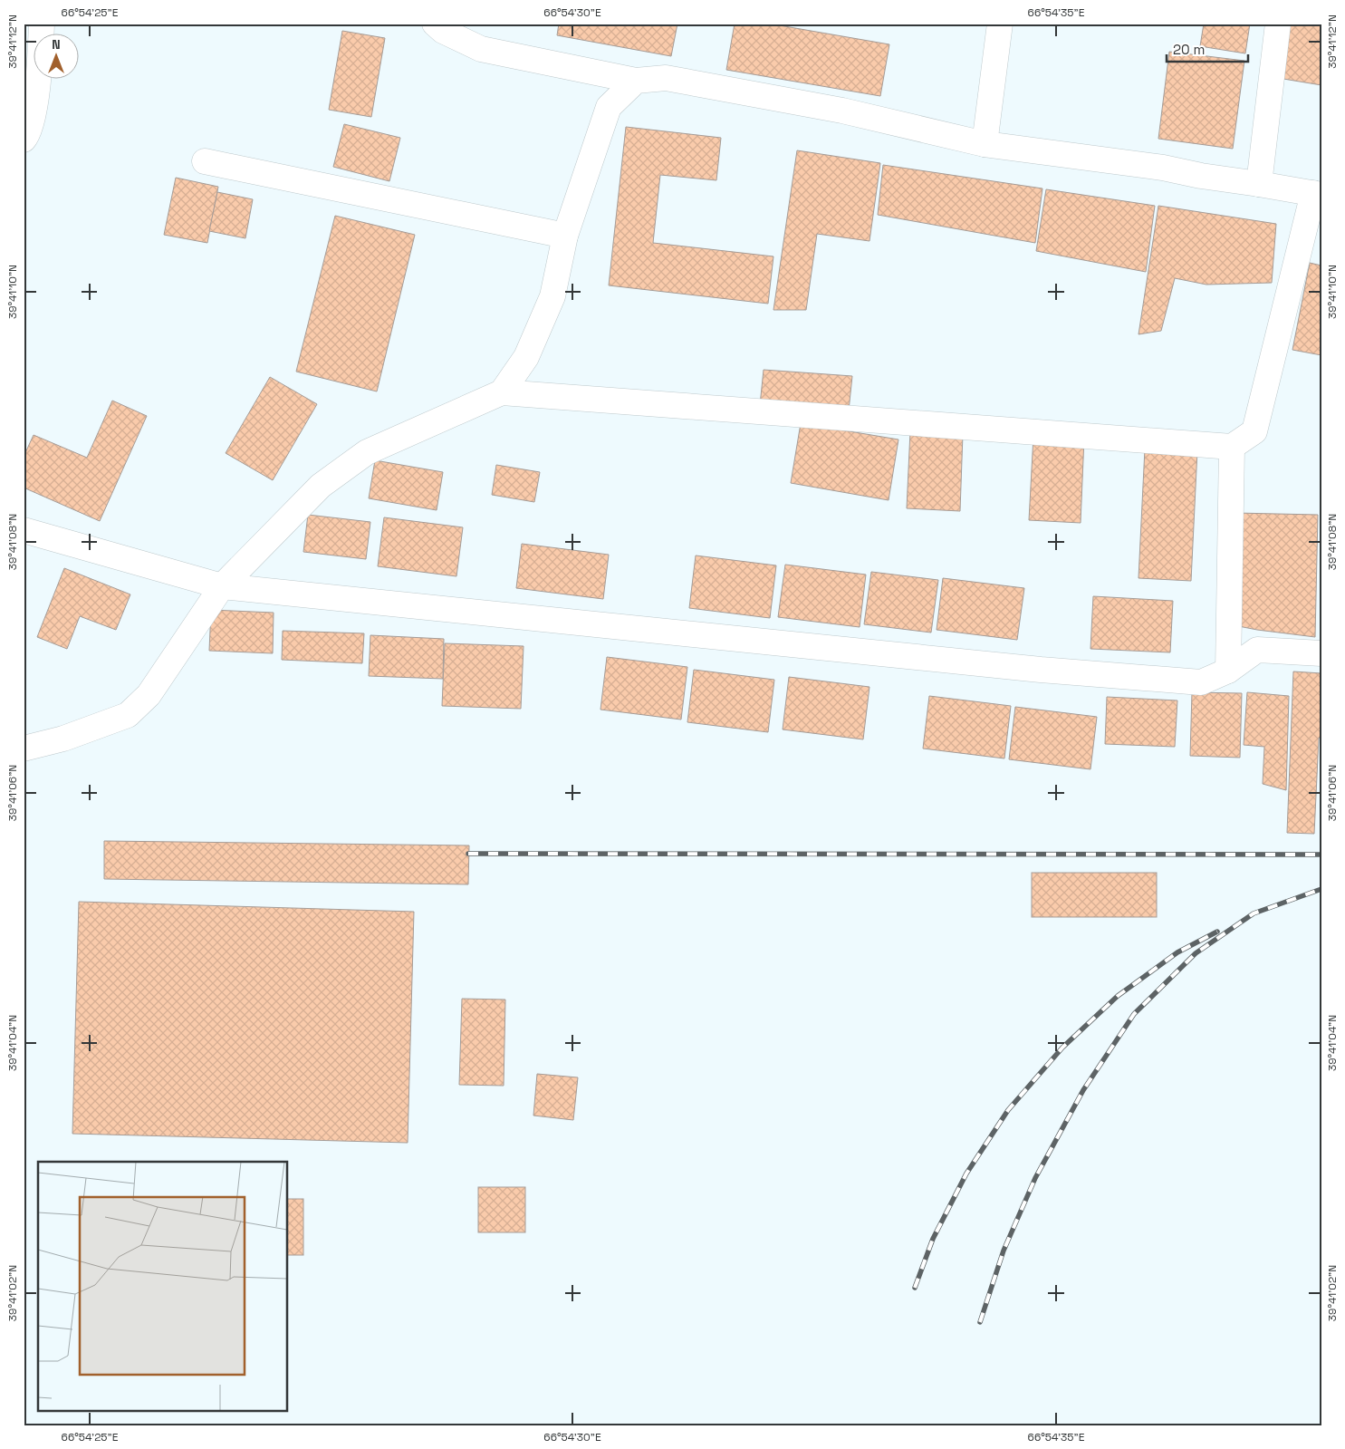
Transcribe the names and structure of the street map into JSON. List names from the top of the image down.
{
  "scale_bar": "20 m",
  "north": "top",
  "coordinates": [
    "66°54'25\"E",
    "66°54'30\"E",
    "66°54'35\"E",
    "39°41'12\"N",
    "39°41'10\"N",
    "39°41'08\"N",
    "39°41'06\"N",
    "39°41'04\"N",
    "39°41'02\"N"
  ]
}
